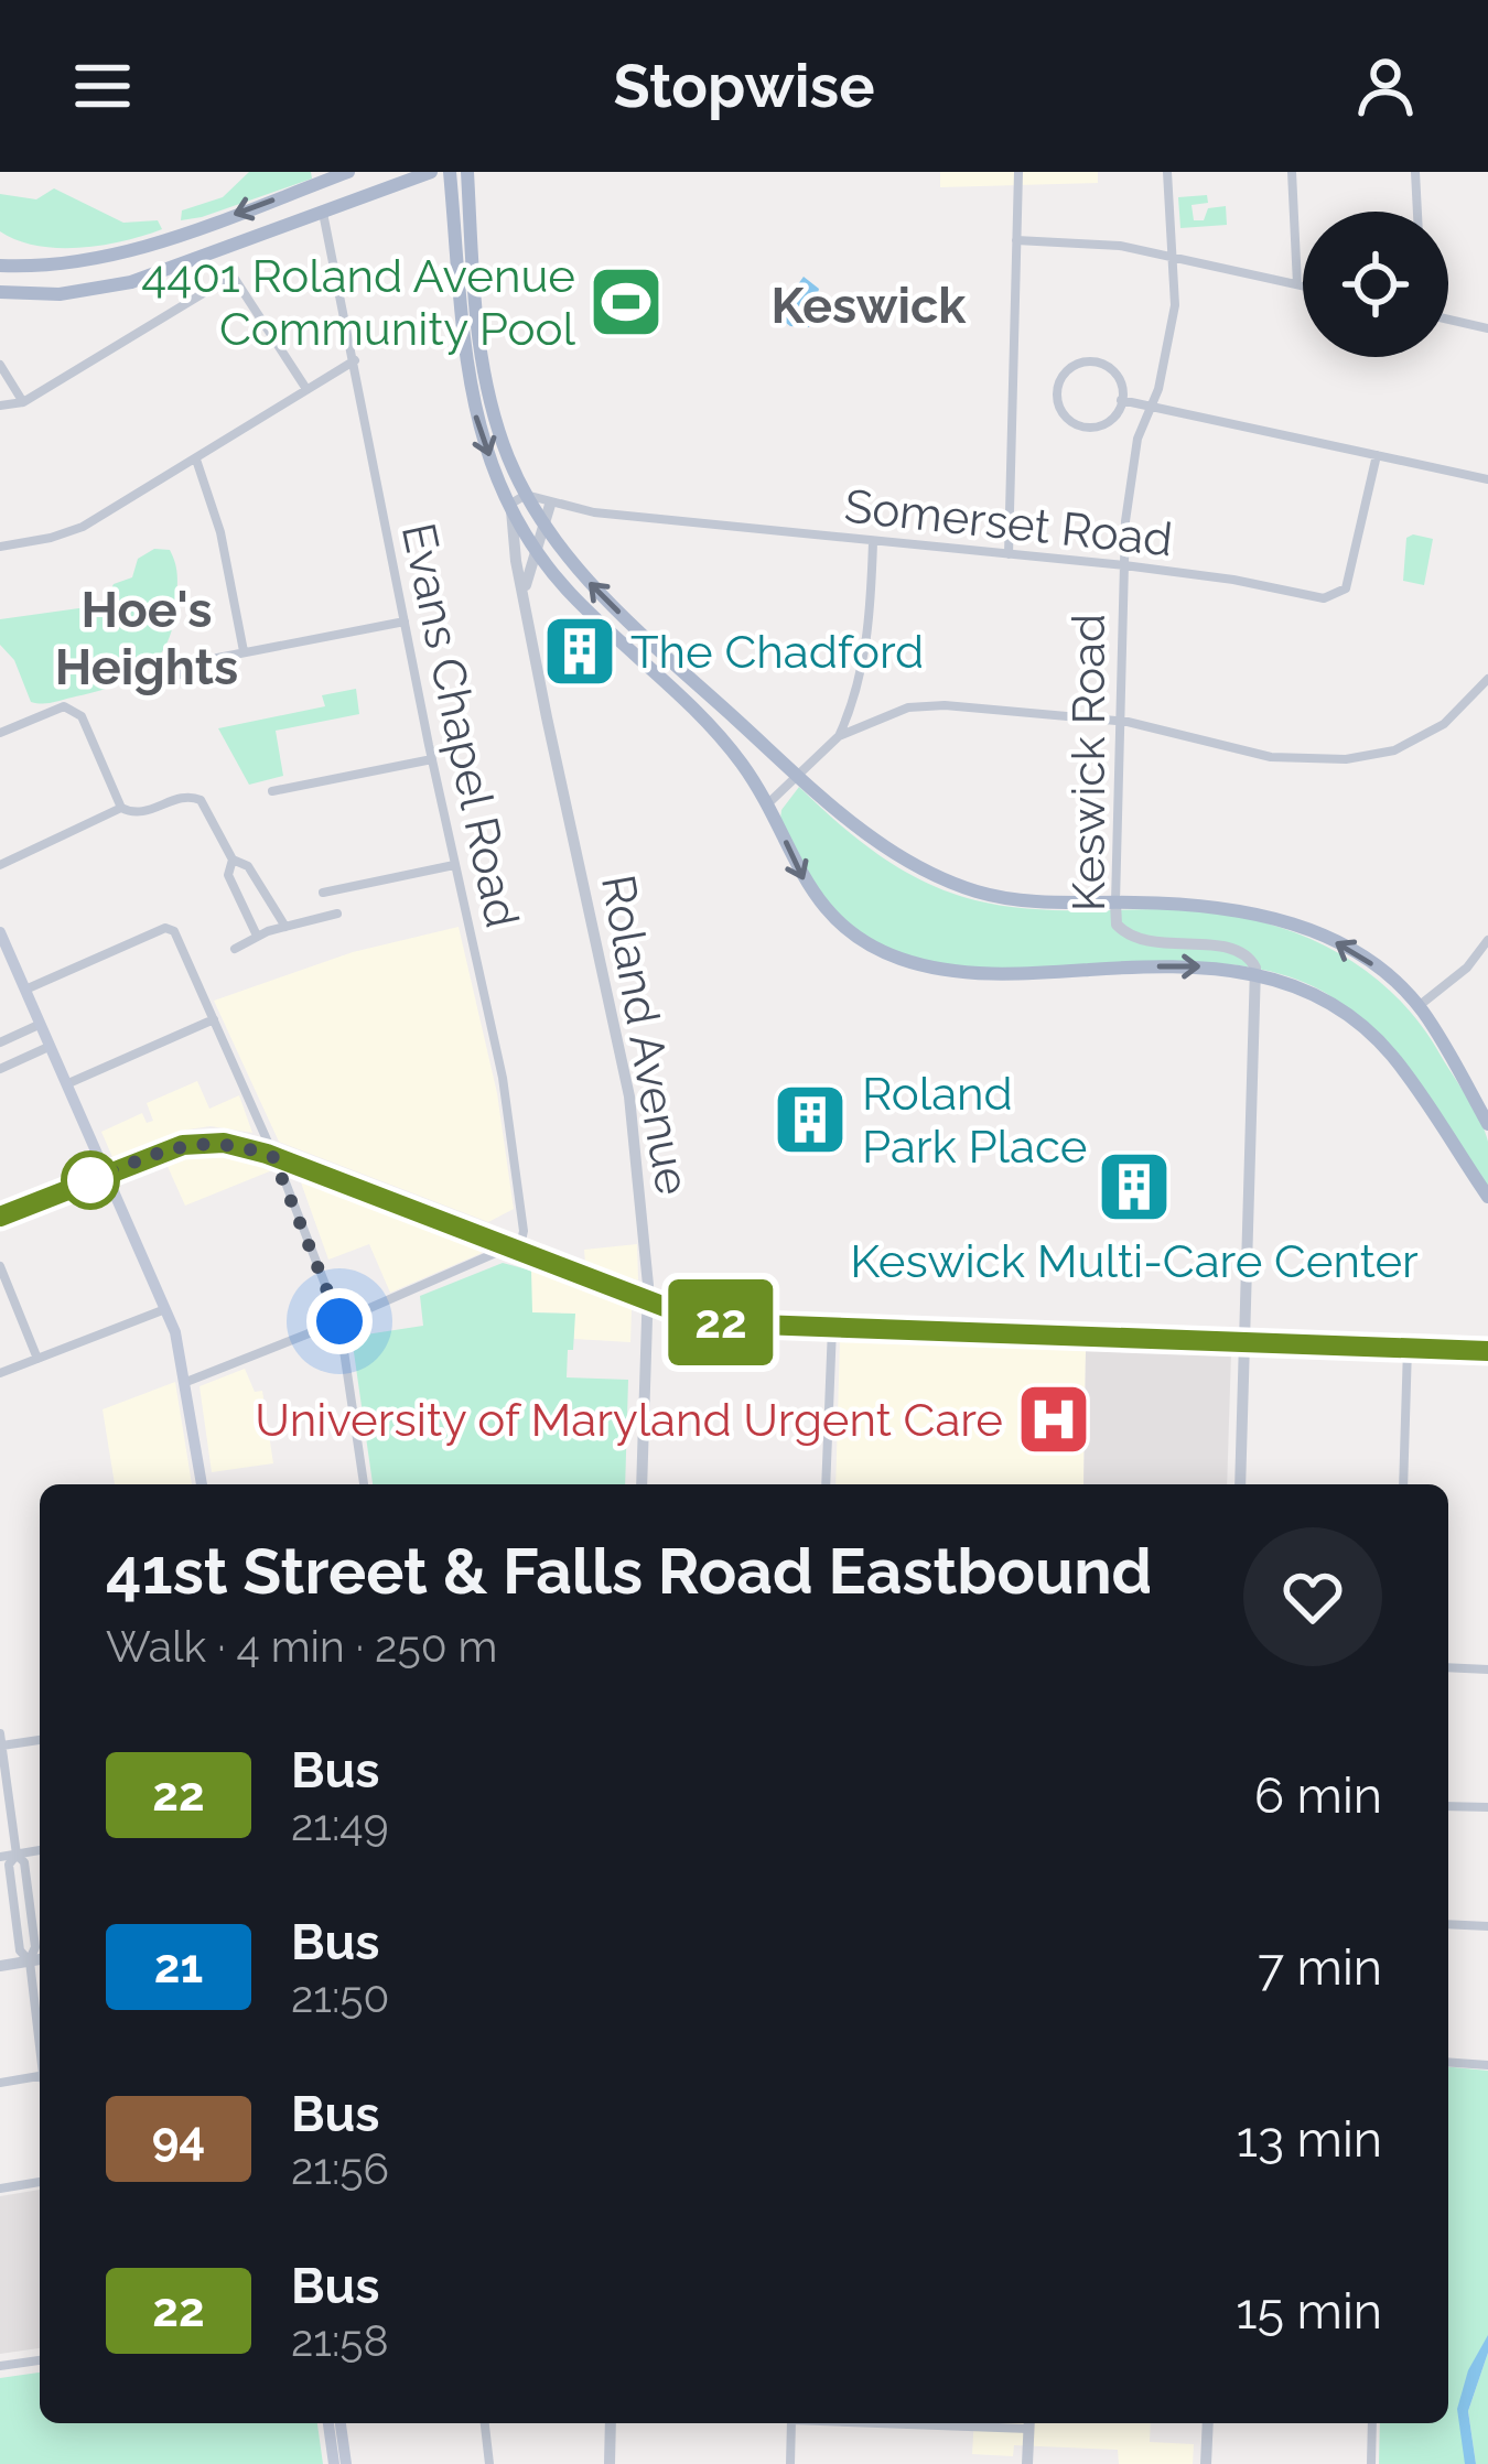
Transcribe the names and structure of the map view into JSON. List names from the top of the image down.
{
  "streets": {
    "main road": ["Roland Avenue"],
    "street": ["Somerset Road", "Evans Chapel Road", "Keswick Road"]
  },
  "crossings": [
    ["Somerset Road", "Keswick Road"],
    ["Somerset Road", "Roland Avenue"]
  ],
  "districts": ["Keswick", "Hoe's Heights"],
  "places": {
    "sports": ["4401 Roland Avenue Community Pool"],
    "building": ["The Chadford", "Roland Park Place", "Keswick Multi-Care Center"],
    "hospital": ["University of Maryland Urgent Care"]
  },
  "lines": ["bus line 22"],
  "page": {
    "header": "Stopwise",
    "on_map": "22",
    "heading": ["41st Street & Falls Road Eastbound", "Walk · 4 min · 250 m"],
    "list": [
      {
        "mark": "22",
        "name": "Bus",
        "note": "21:49",
        "value": "6 min"
      },
      {
        "mark": "21",
        "name": "Bus",
        "note": "21:50",
        "value": "7 min"
      },
      {
        "mark": "94",
        "name": "Bus",
        "note": "21:56",
        "value": "13 min"
      },
      {
        "mark": "22",
        "name": "Bus",
        "note": "21:58",
        "value": "15 min"
      }
    ]
  }
}
